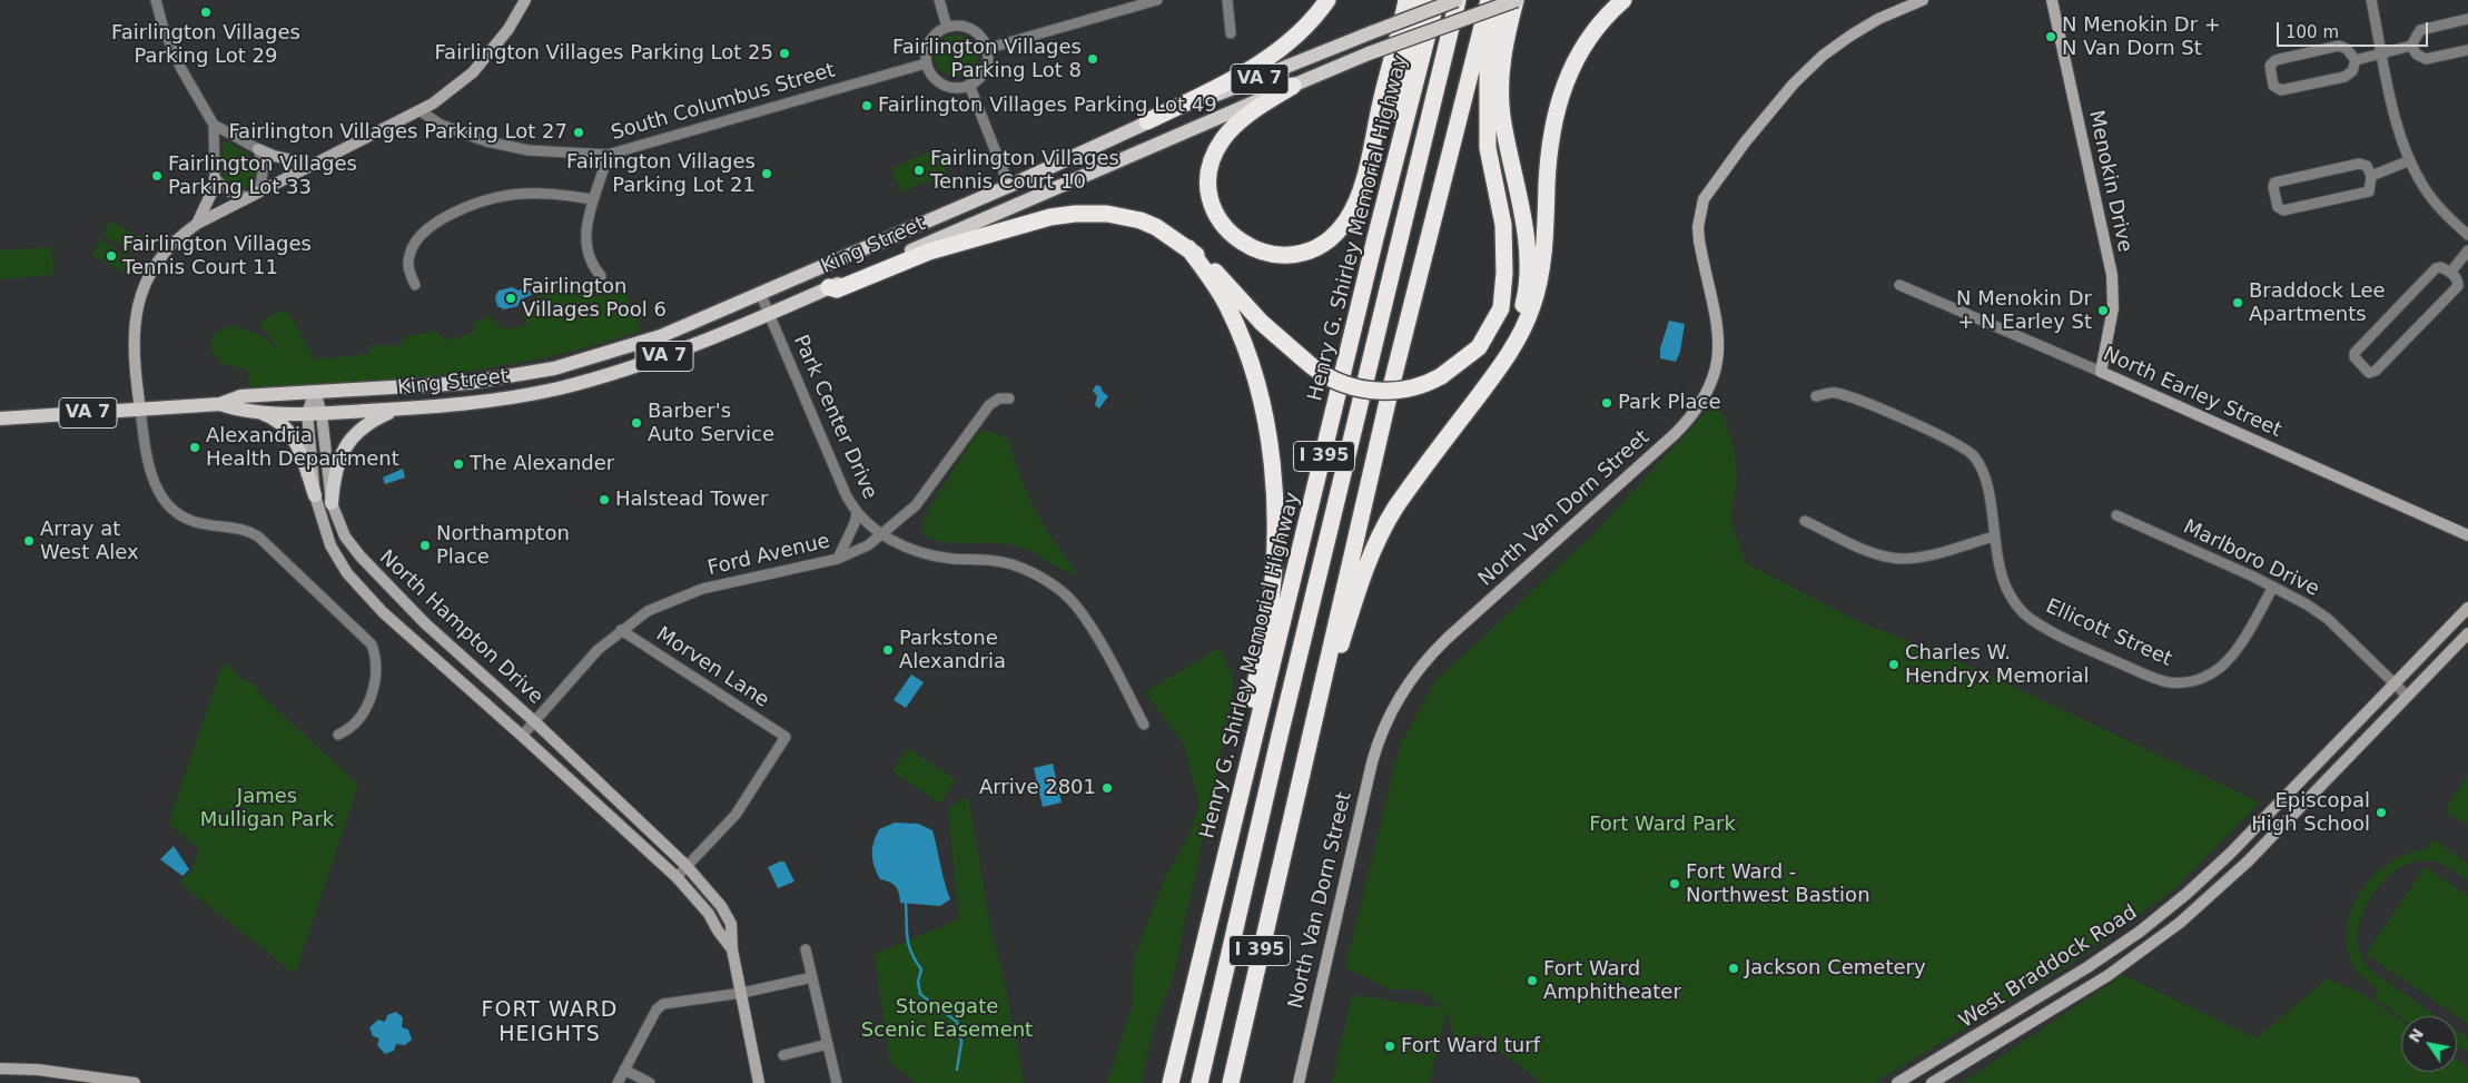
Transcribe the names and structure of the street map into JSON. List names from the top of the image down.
{
  "streets": {
    "highway": ["Henry G. Shirley Memorial Highway", "I 395"],
    "main road": ["VA 7", "King Street"],
    "street": [
      "South Columbus Street",
      "Menokin Drive",
      "North Earley Street",
      "Park Center Drive",
      "North Van Dorn Street",
      "Ford Avenue",
      "Marlboro Drive",
      "North Hampton Drive",
      "Ellicott Street",
      "Morven Lane",
      "West Braddock Road"
    ]
  },
  "crossings": [
    ["Menokin Drive", "North Earley Street"],
    ["King Street", "Park Center Drive"],
    ["King Street", "North Hampton Drive"],
    ["Park Center Drive", "Ford Avenue"],
    ["Ford Avenue", "North Hampton Drive"],
    ["Ford Avenue", "Morven Lane"],
    ["Marlboro Drive", "Ellicott Street"],
    ["Marlboro Drive", "West Braddock Road"],
    ["North Hampton Drive", "Morven Lane"]
  ],
  "districts": ["FORT WARD HEIGHTS"],
  "parks": ["James Mulligan Park", "Fort Ward Park", "Stonegate Scenic Easement"],
  "places": [
    "Fairlington Villages Parking Lot 29",
    "N Menokin Dr + N Van Dorn St",
    "Fairlington Villages Parking Lot 25",
    "Fairlington Villages Parking Lot 8",
    "Fairlington Villages Parking Lot 49",
    "Fairlington Villages Parking Lot 27",
    "Fairlington Villages Tennis Court 10",
    "Fairlington Villages Parking Lot 21",
    "Fairlington Villages Parking Lot 33",
    "Fairlington Villages Tennis Court 11",
    "Fairlington Villages Pool 6",
    "Braddock Lee Apartments",
    "N Menokin Dr + N Earley St",
    "Park Place",
    "Barber's Auto Service",
    "Alexandria Health Department",
    "The Alexander",
    "Halstead Tower",
    "Array at West Alex",
    "Northampton Place",
    "Parkstone Alexandria",
    "Charles W. Hendryx Memorial",
    "Arrive 2801",
    "Episcopal High School",
    "Fort Ward - Northwest Bastion",
    "Jackson Cemetery",
    "Fort Ward Amphitheater",
    "Fort Ward turf"
  ],
  "scale_bar": "100 m",
  "north": "top left"
}
